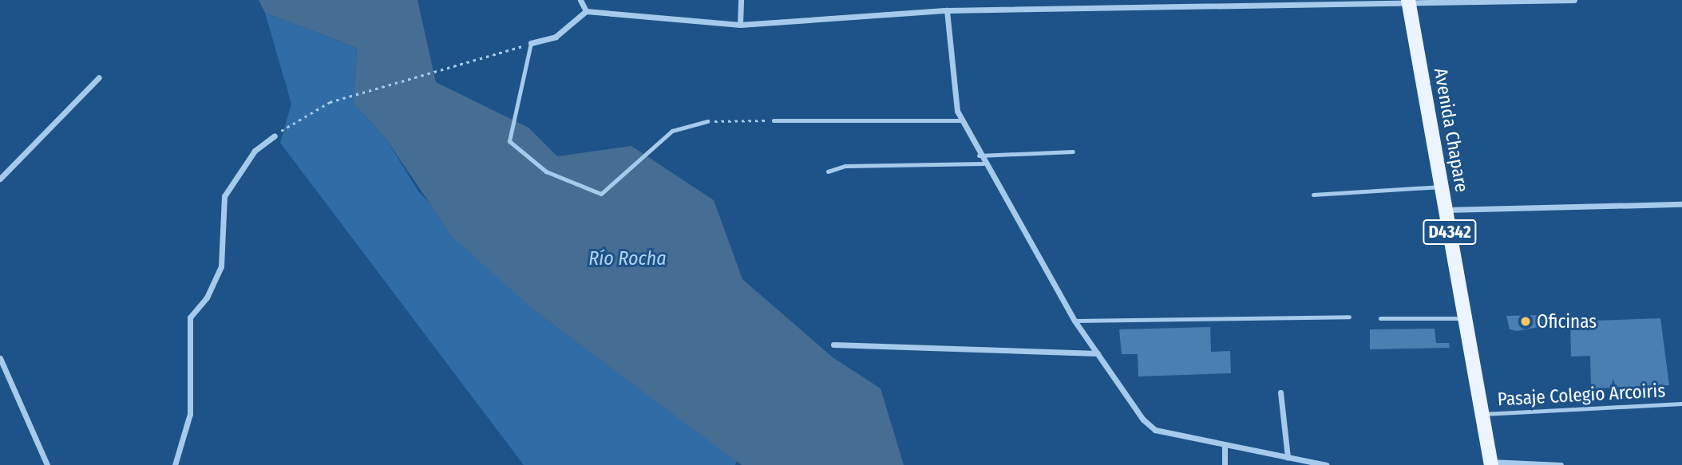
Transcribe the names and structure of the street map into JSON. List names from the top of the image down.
{
  "streets": {
    "main road": ["Avenida Chapare", "D4342"],
    "lane": ["Pasaje Colegio Arcoiris"]
  },
  "crossings": [
    ["Avenida Chapare", "Pasaje Colegio Arcoiris"]
  ],
  "water": ["Río Rocha"],
  "places": ["Oficinas"]
}
